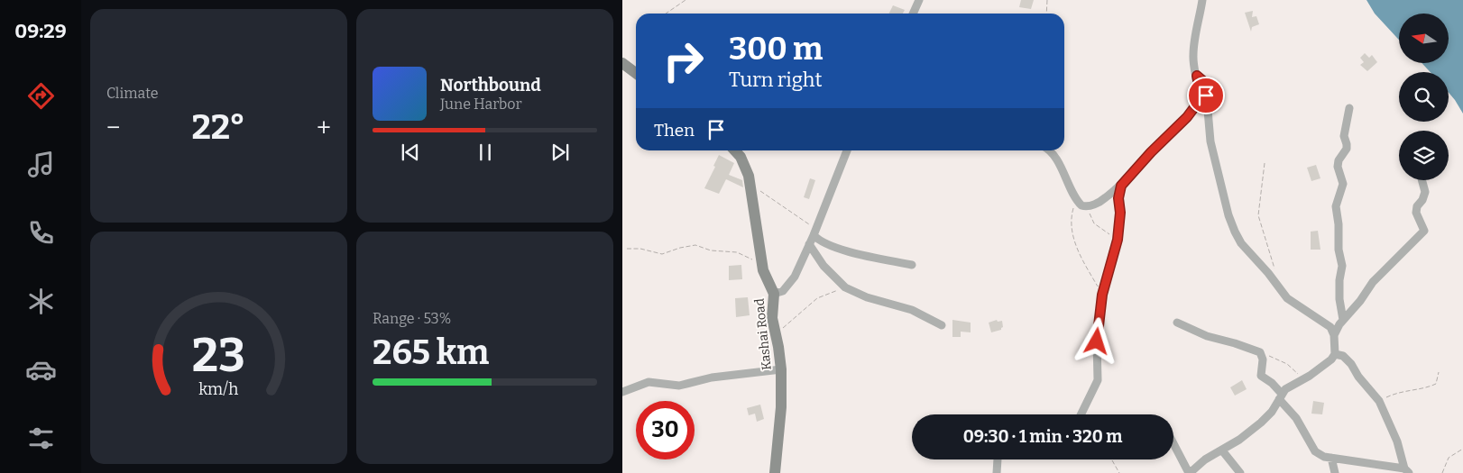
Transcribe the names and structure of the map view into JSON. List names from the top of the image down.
{
  "streets": {
    "street": ["Kashai Road"]
  },
  "north": "left",
  "page": {
    "tabs": "09:29",
    "tile": [
      "Climate",
      ["Range · 53%", "265 km"]
    ],
    "turn": ["300 m", "Turn right"],
    "song": ["Northbound", "June Harbor"],
    "then": "Then",
    "heat": ["−", "22°", "+"],
    "limit": "30",
    "trip": "09:30 · 1 min · 320 m",
    "gauge": ["23", "km/h"]
  }
}
